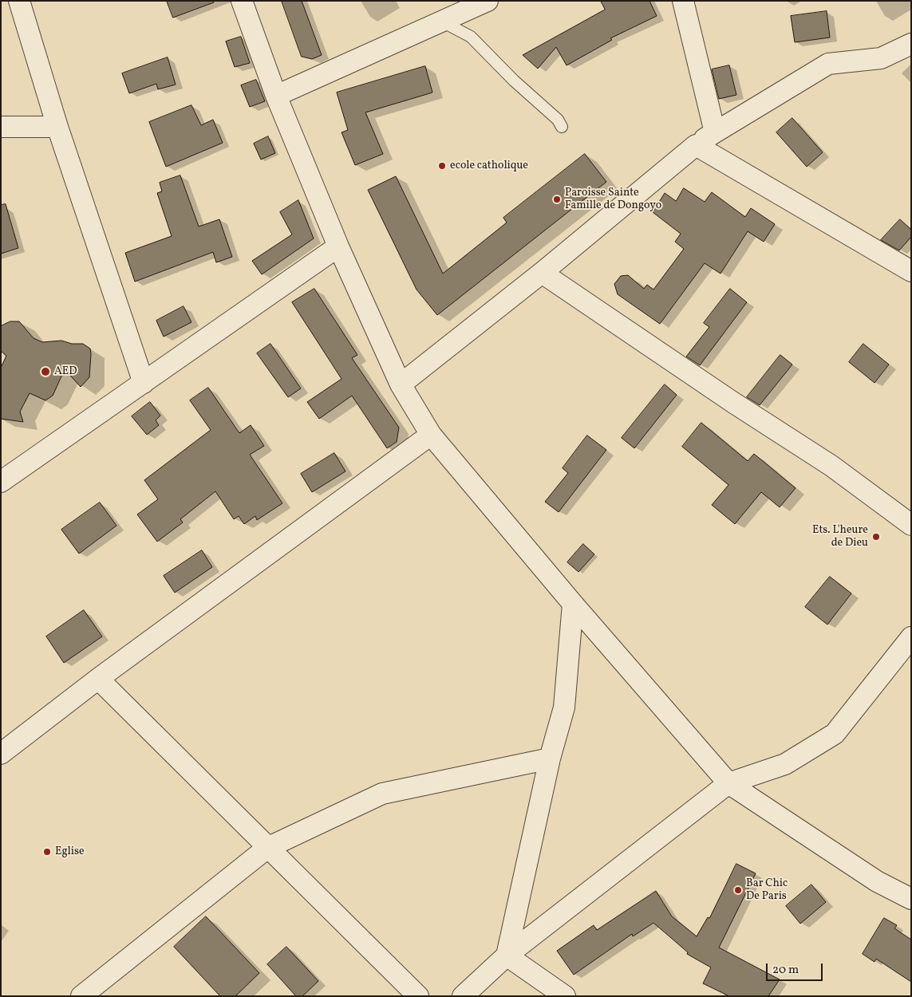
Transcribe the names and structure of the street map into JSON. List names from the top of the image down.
{
  "places": [
    "ecole catholique",
    "Paroisse Sainte Famille de Dongoyo",
    "AED",
    "Ets. L'heure de Dieu",
    "Eglise",
    "Bar Chic De Paris"
  ],
  "scale_bar": "20 m"
}
